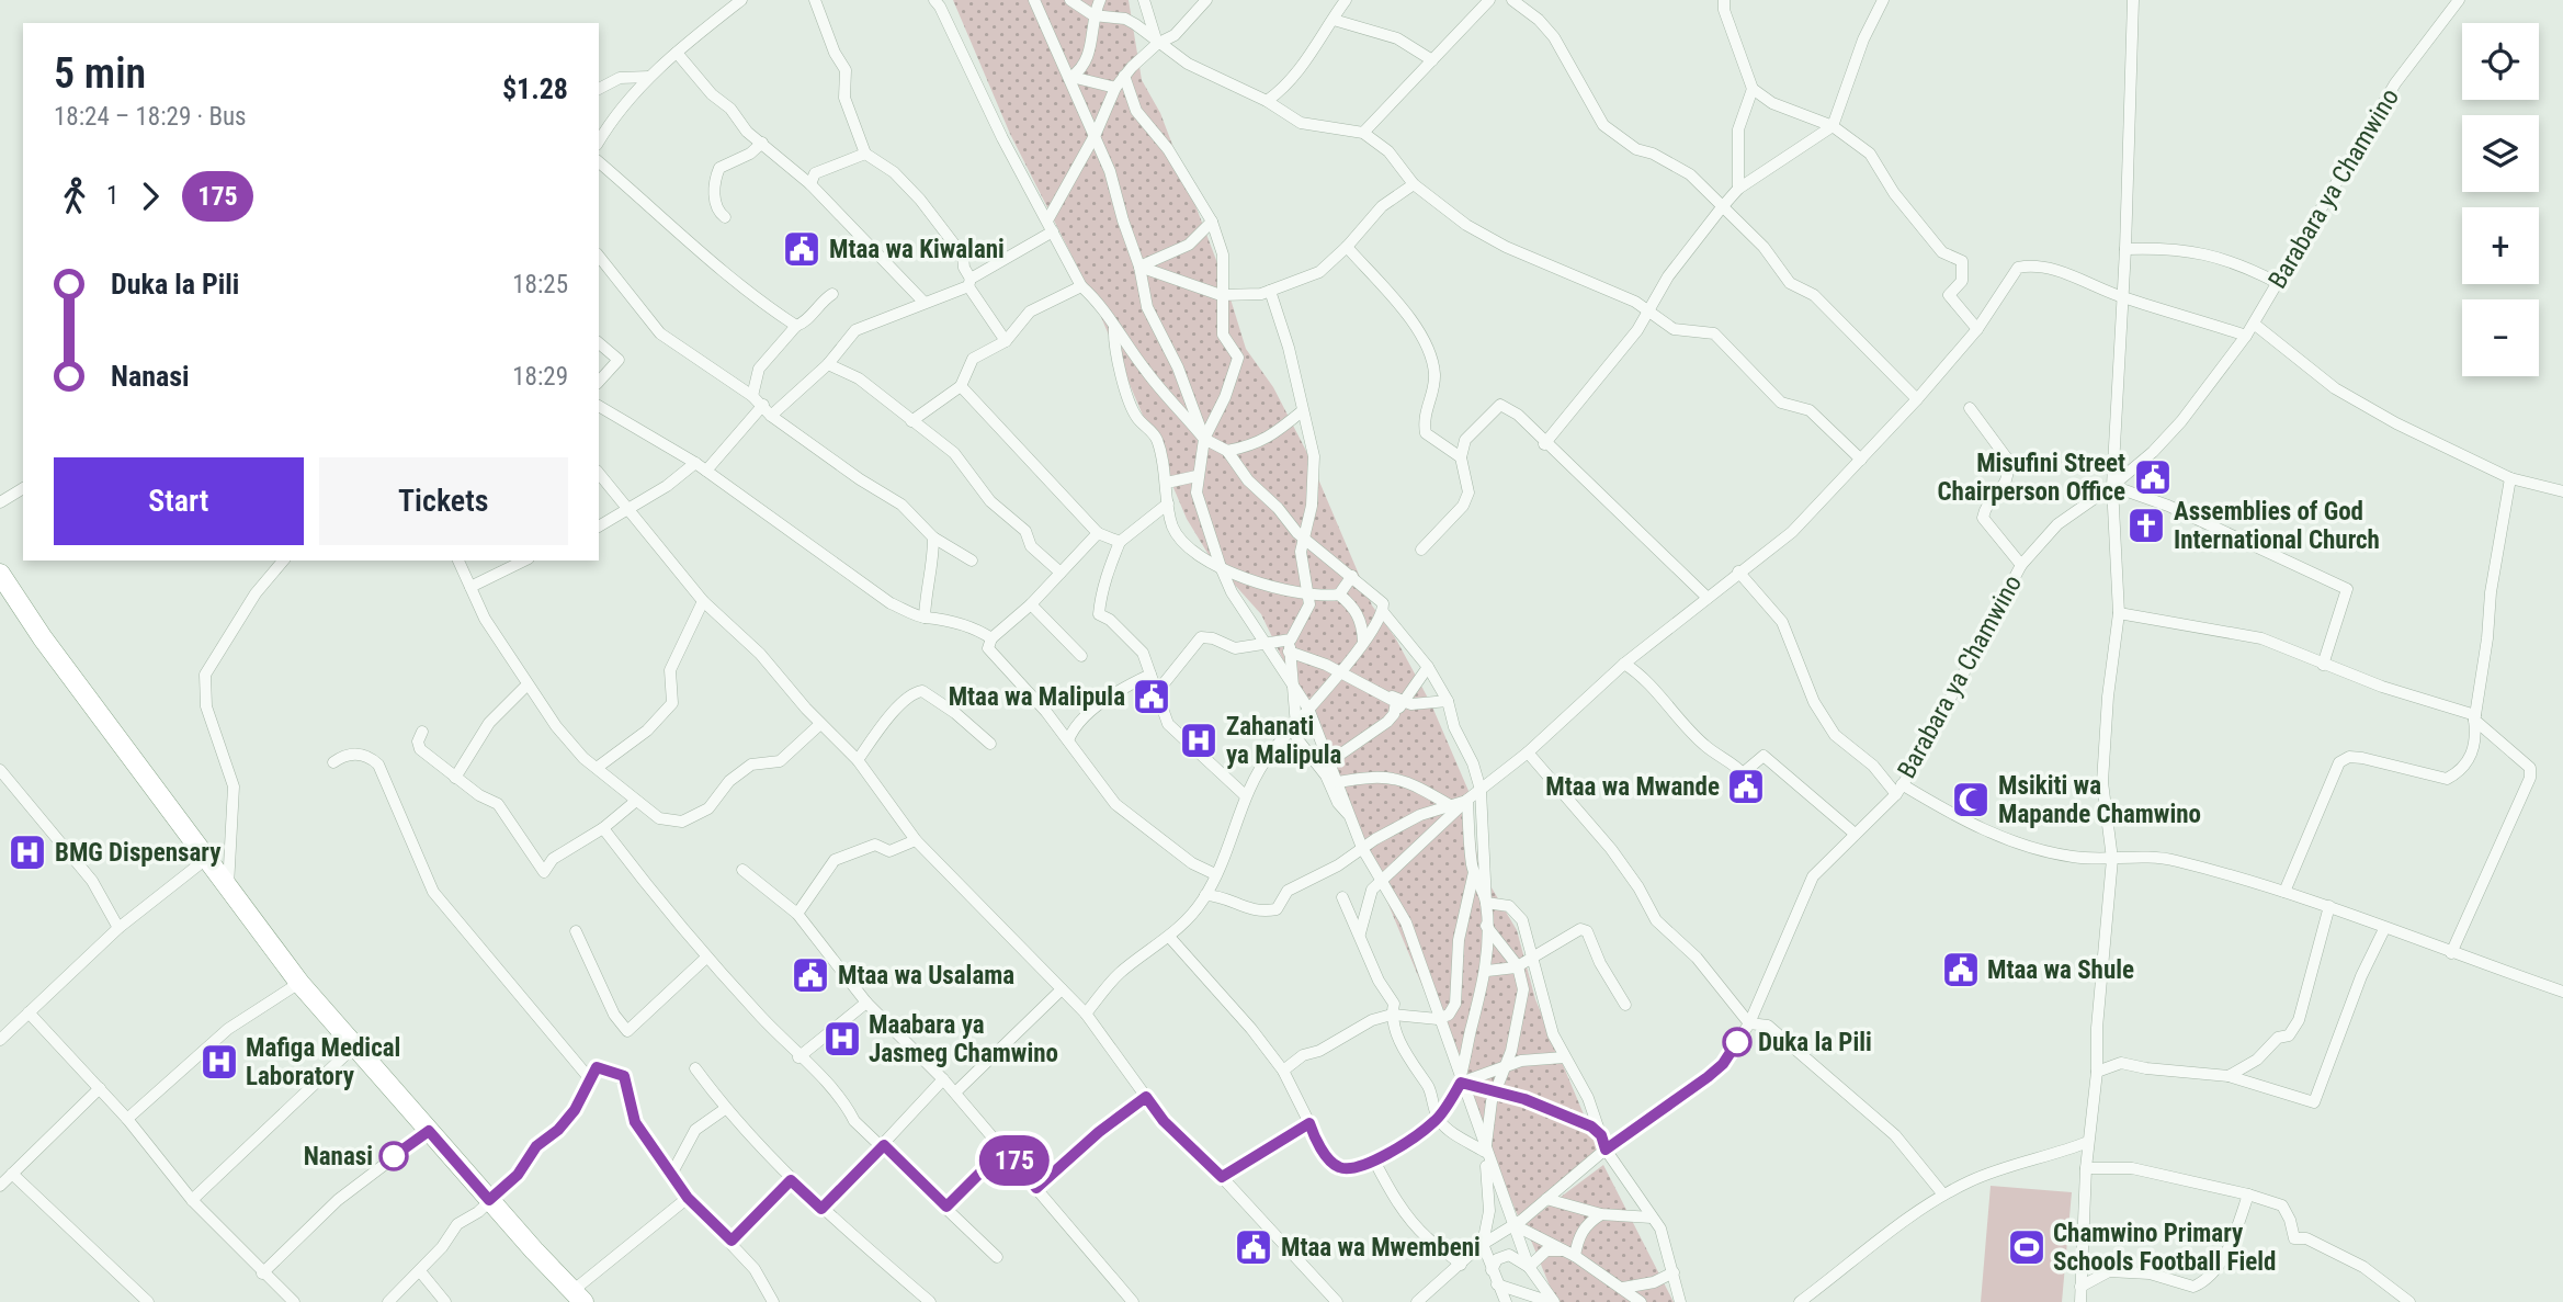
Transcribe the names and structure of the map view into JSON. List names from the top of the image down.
{
  "streets": {
    "street": ["Barabara ya Chamwino"]
  },
  "places": {
    "public building": [
      "Mtaa wa Kiwalani",
      "Misufini Street Chairperson Office",
      "Mtaa wa Malipula",
      "Mtaa wa Mwande",
      "Mtaa wa Shule",
      "Mtaa wa Usalama",
      "Mtaa wa Mwembeni"
    ],
    "church": ["Assemblies of God International Church"],
    "hospital": [
      "Zahanati ya Malipula",
      "BMG Dispensary",
      "Maabara ya Jasmeg Chamwino",
      "Mafiga Medical Laboratory"
    ],
    "mosque": ["Msikiti wa Mapande Chamwino"],
    "other": ["Duka la Pili", "Nanasi"],
    "sports": ["Chamwino Primary Schools Football Field"]
  },
  "lines": ["bus line 175"],
  "page": {
    "on_map": "175",
    "map_buttons": ["+", "−"],
    "heading": ["5 min", "18:24 – 18:29 · Bus", "$1.28"],
    "legs": ["1", "175"],
    "list": [
      {
        "name": "Duka la Pili",
        "value": "18:25"
      },
      {
        "name": "Nanasi",
        "value": "18:29"
      }
    ],
    "buttons": ["Start", "Tickets"]
  }
}
